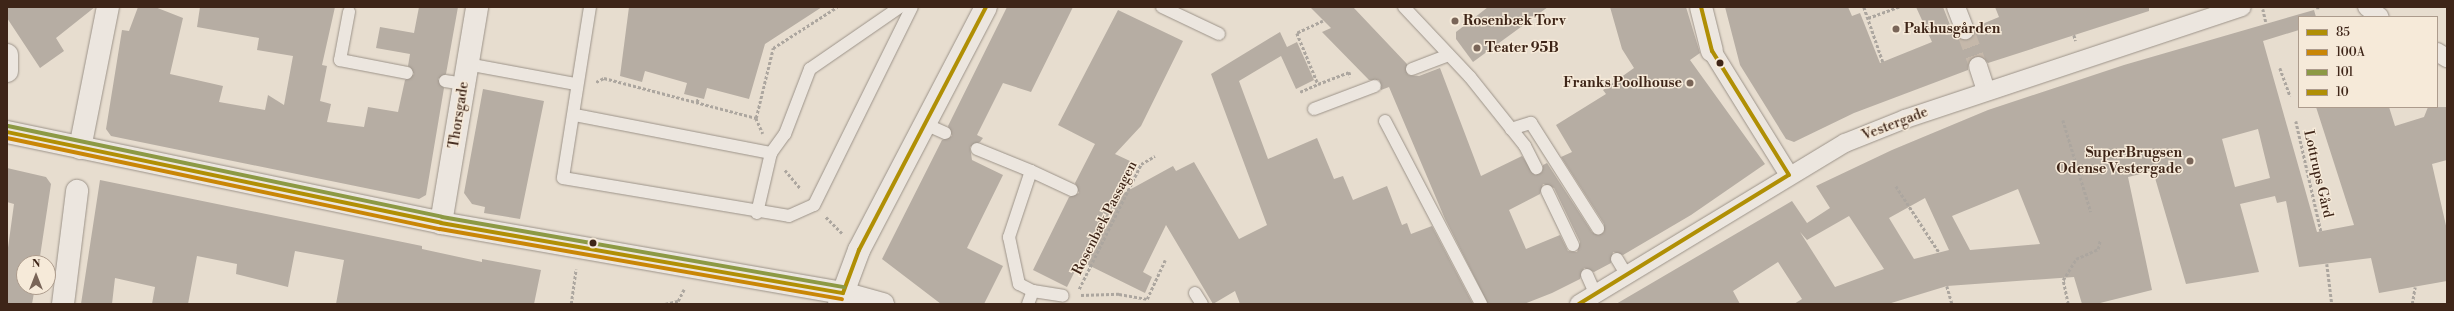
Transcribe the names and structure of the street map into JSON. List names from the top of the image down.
{
  "streets": {
    "street": ["Thorsgade", "Vestergade"],
    "path": ["Lottrups Gård", "Rosenbæk Passagen"]
  },
  "places": [
    "Rosenbæk Torv",
    "Pakhusgården",
    "Teater 95B",
    "Franks Poolhouse",
    "SuperBrugsen Odense Vestergade"
  ],
  "lines": [
    "transit line 85",
    "transit line 10",
    "transit line 101",
    "transit line 100A"
  ],
  "legend": [
    "85",
    "100A",
    "101",
    "10"
  ],
  "north": "top"
}
